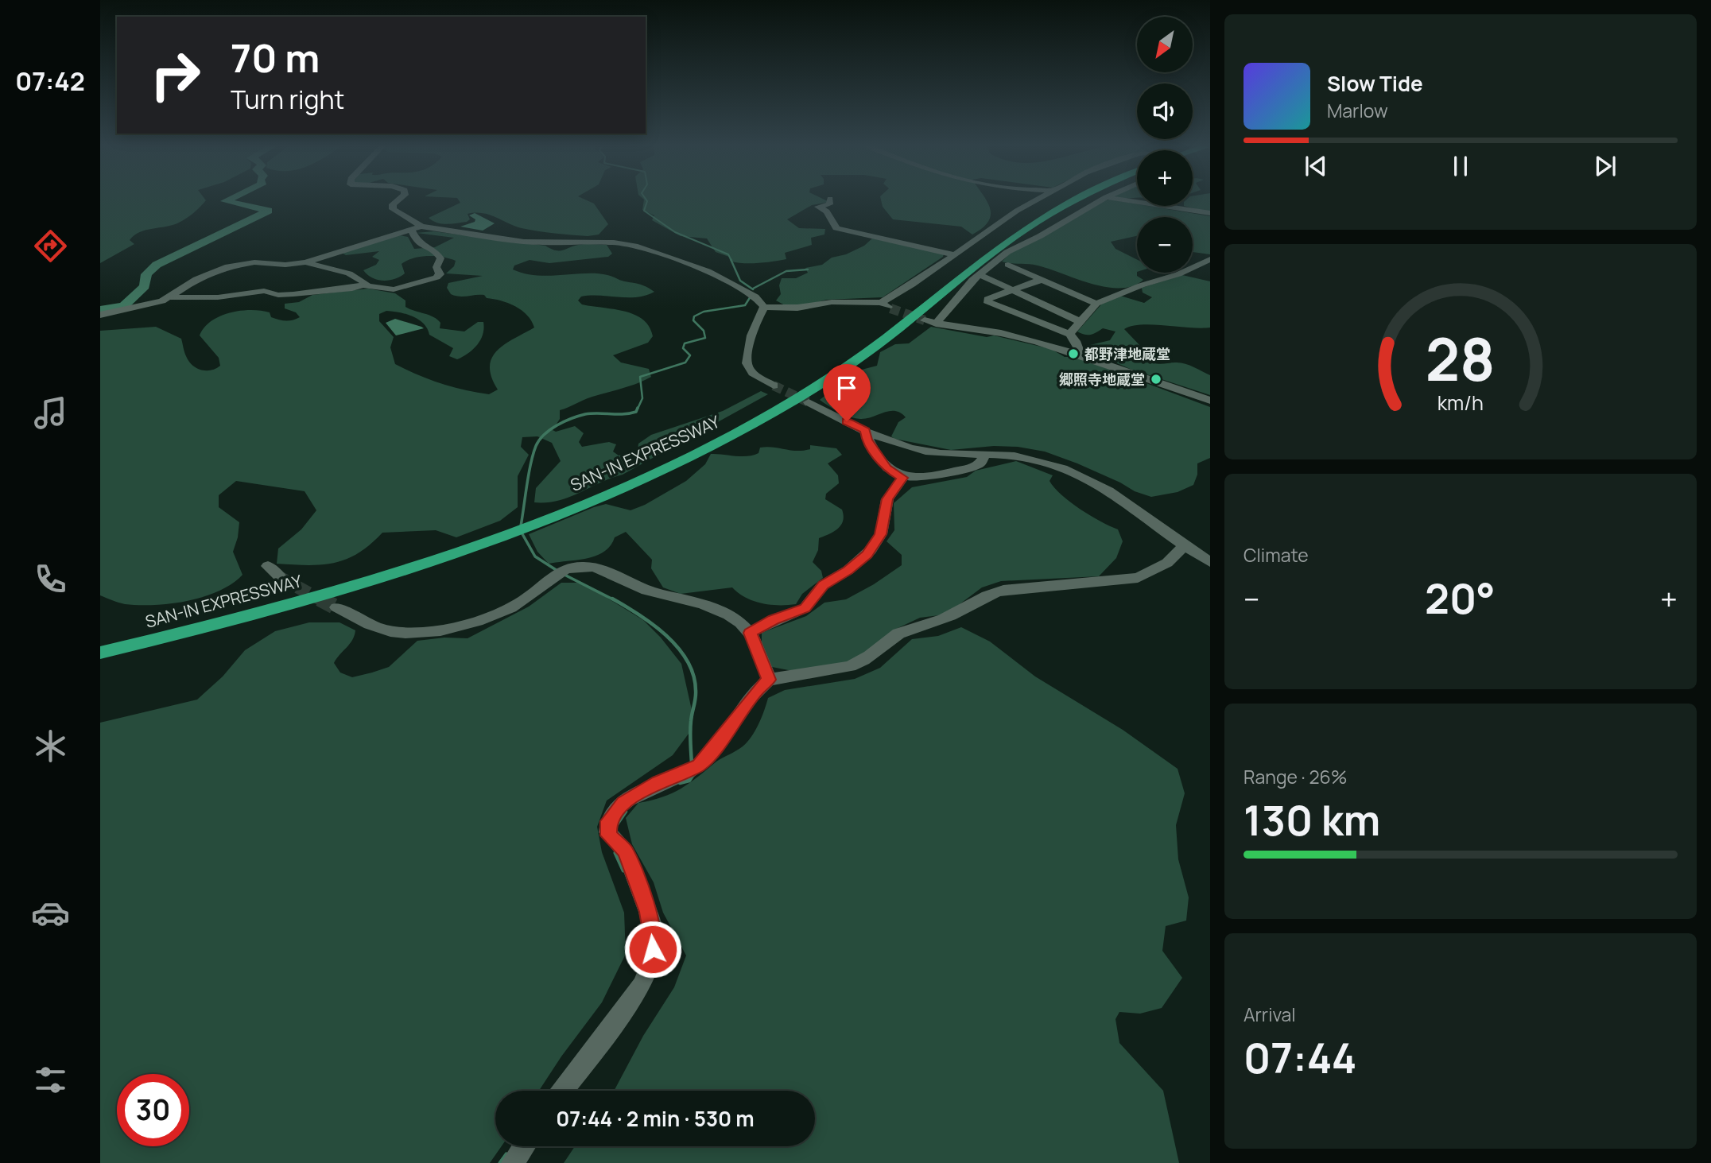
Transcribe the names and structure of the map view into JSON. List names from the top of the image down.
{
  "streets": {
    "highway": ["SAN-IN EXPRESSWAY"]
  },
  "places": ["都野津地蔵堂", "郷照寺地蔵堂"],
  "north": "bottom left",
  "page": {
    "tabs": "07:42",
    "map_buttons": ["+", "−"],
    "turn": ["70 m", "Turn right"],
    "song": ["Slow Tide", "Marlow"],
    "tile": [
      "Climate",
      ["Range · 26%", "130 km"],
      ["Arrival", "07:44"]
    ],
    "heat": ["−", "20°", "+"],
    "limit": "30",
    "trip": "07:44 · 2 min · 530 m",
    "gauge": ["28", "km/h"]
  }
}
